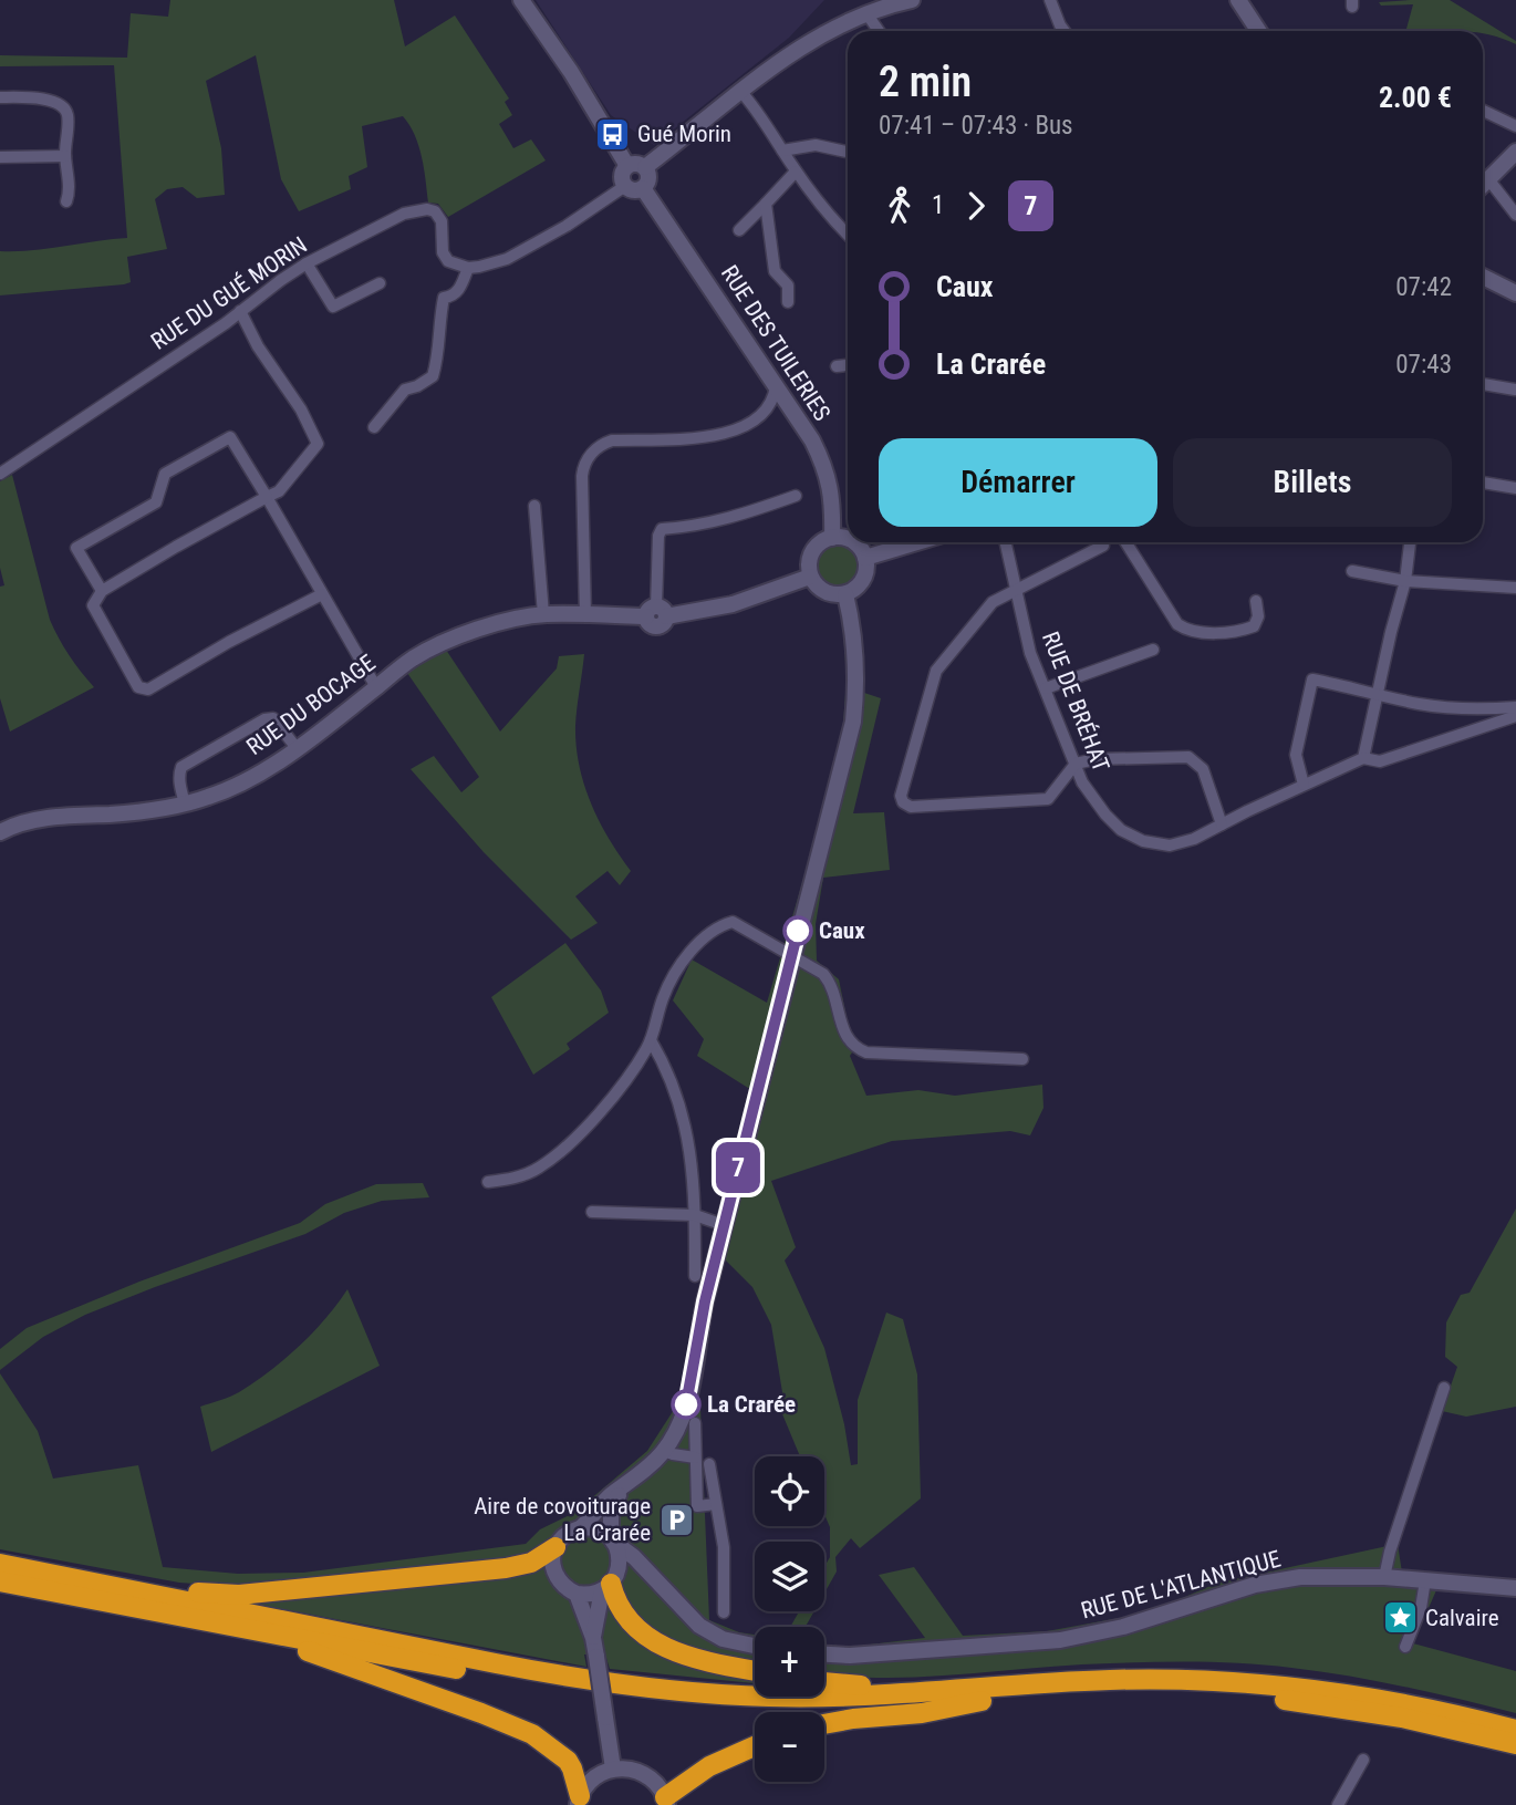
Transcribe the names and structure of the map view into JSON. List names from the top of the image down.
{
  "streets": {
    "street": [
      "RUE DU GUÉ MORIN",
      "RUE DES TUILERIES",
      "RUE DE BRÉHAT",
      "RUE DU BOCAGE",
      "RUE DE L'ATLANTIQUE"
    ]
  },
  "places": {
    "bus stop": ["Gué Morin"],
    "other": ["Caux", "La Crarée"],
    "parking": ["Aire de covoiturage La Crarée"],
    "place": ["Calvaire"]
  },
  "lines": ["bus line 7"],
  "page": {
    "on_map": "7",
    "heading": ["2 min", "07:41 – 07:43 · Bus", "2.00 €"],
    "legs": ["1", "7"],
    "list": [
      {
        "name": "Caux",
        "value": "07:42"
      },
      {
        "name": "La Crarée",
        "value": "07:43"
      }
    ],
    "buttons": ["Démarrer", "Billets"],
    "map_buttons": ["+", "−"]
  }
}
